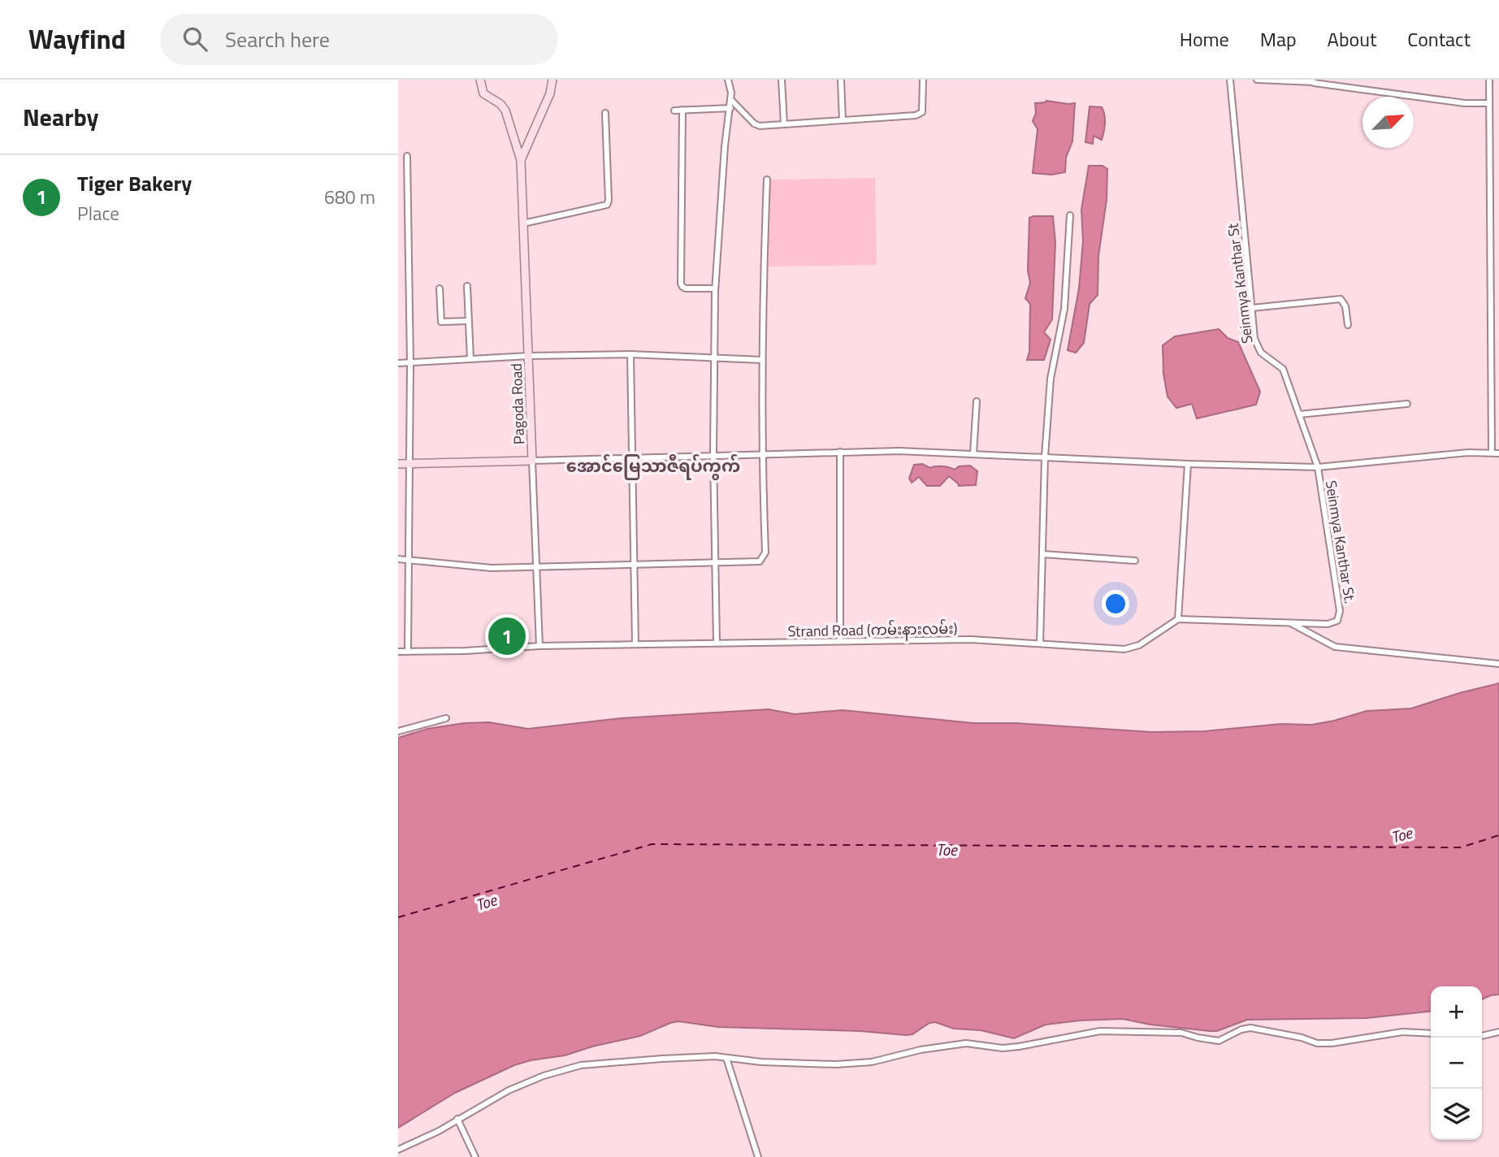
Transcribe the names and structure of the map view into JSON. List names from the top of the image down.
{
  "streets": {
    "main road": ["Pagoda Road"],
    "street": ["Seinmya Kanthar St", "Seinmya Kanthar St.", "Strand Road (ကမ်းနားလမ်း)"]
  },
  "crossings": [
    ["Seinmya Kanthar St", "Seinmya Kanthar St."],
    ["Pagoda Road", "Strand Road (ကမ်းနားလမ်း)"]
  ],
  "districts": ["အောင်မြေသာဇီရပ်ကွက်"],
  "water": ["Toe"],
  "north": "top right",
  "page": {
    "header": "Wayfind",
    "search": "Search here",
    "nav": [
      "Home",
      "Map",
      "About",
      "Contact"
    ],
    "heading": "Nearby",
    "list": [
      {
        "mark": "1",
        "name": "Tiger Bakery",
        "note": "Place",
        "value": "680 m"
      }
    ],
    "pins": "1",
    "map_buttons": ["+", "−"]
  }
}
